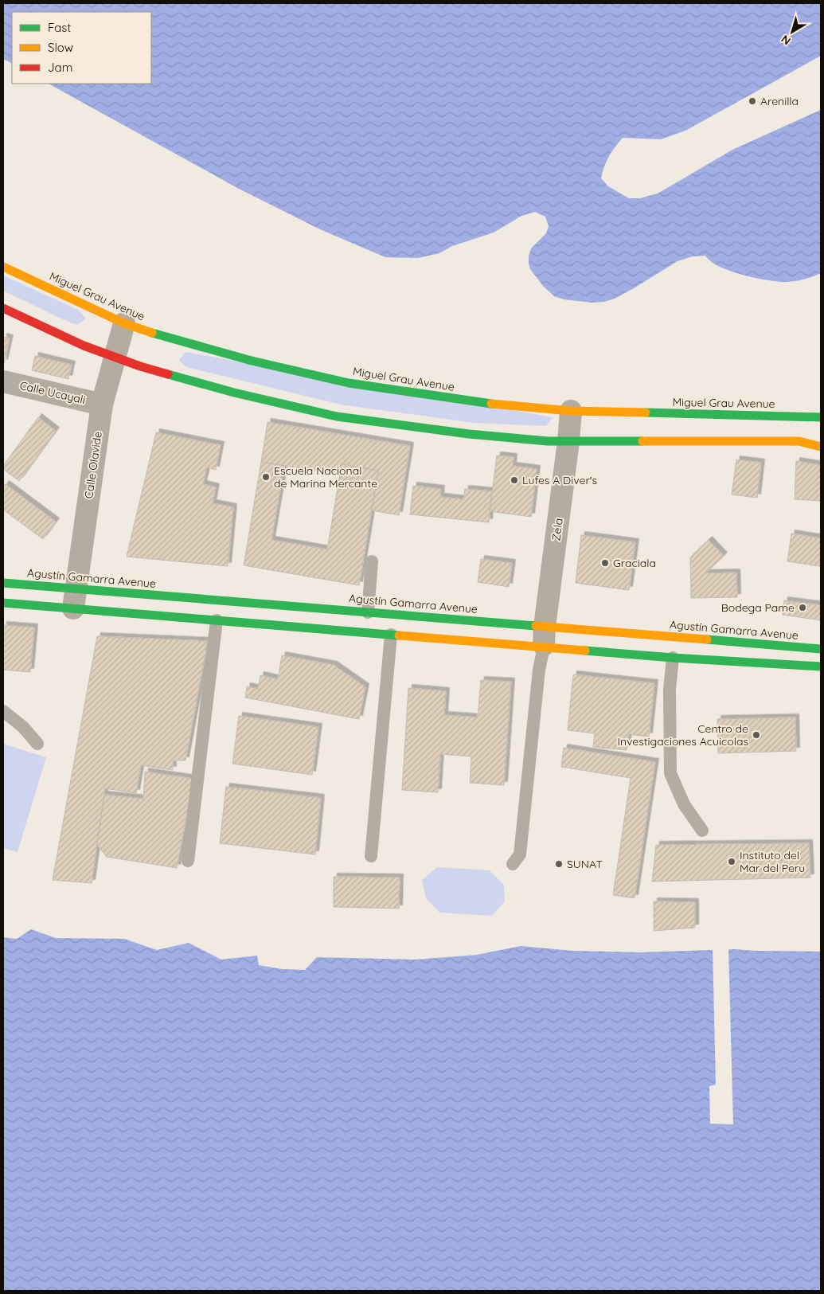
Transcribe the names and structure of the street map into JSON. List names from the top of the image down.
{
  "streets": {
    "main road": ["Miguel Grau Avenue", "Agustín Gamarra Avenue"],
    "street": ["Calle Ucayali", "Calle Olavide", "Zela"]
  },
  "crossings": [
    ["Miguel Grau Avenue", "Calle Olavide"],
    ["Miguel Grau Avenue", "Zela"],
    ["Calle Ucayali", "Calle Olavide"],
    ["Calle Olavide", "Agustín Gamarra Avenue"],
    ["Zela", "Agustín Gamarra Avenue"]
  ],
  "places": [
    "Arenilla",
    "Escuela Nacional de Marina Mercante",
    "Lufes A Diver's",
    "Graciala",
    "Bodega Pame",
    "Centro de Investigaciones Acuicolas",
    "Instituto del Mar del Peru",
    "SUNAT"
  ],
  "legend": ["Fast", "Slow", "Jam"],
  "north": "bottom left"
}
